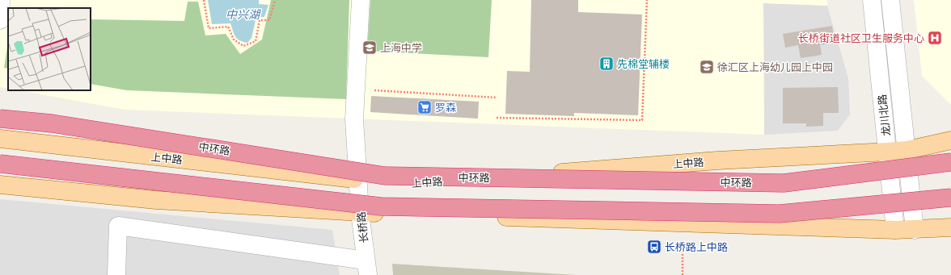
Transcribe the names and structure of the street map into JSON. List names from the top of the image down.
{
  "streets": {
    "highway": ["中环路"],
    "main road": ["上中路"],
    "street": ["龙川北路", "长桥路"]
  },
  "crossings": [
    ["龙川北路", "上中路"],
    ["上中路", "长桥路"]
  ],
  "water": ["中兴湖"],
  "places": {
    "hospital": ["长桥街道社区卫生服务中心"],
    "school or university": ["上海中学", "徐汇区上海幼儿园上中园"],
    "building": ["先棉堂辅楼"],
    "supermarket": ["罗森"],
    "bus stop": ["长桥路上中路"]
  }
}
